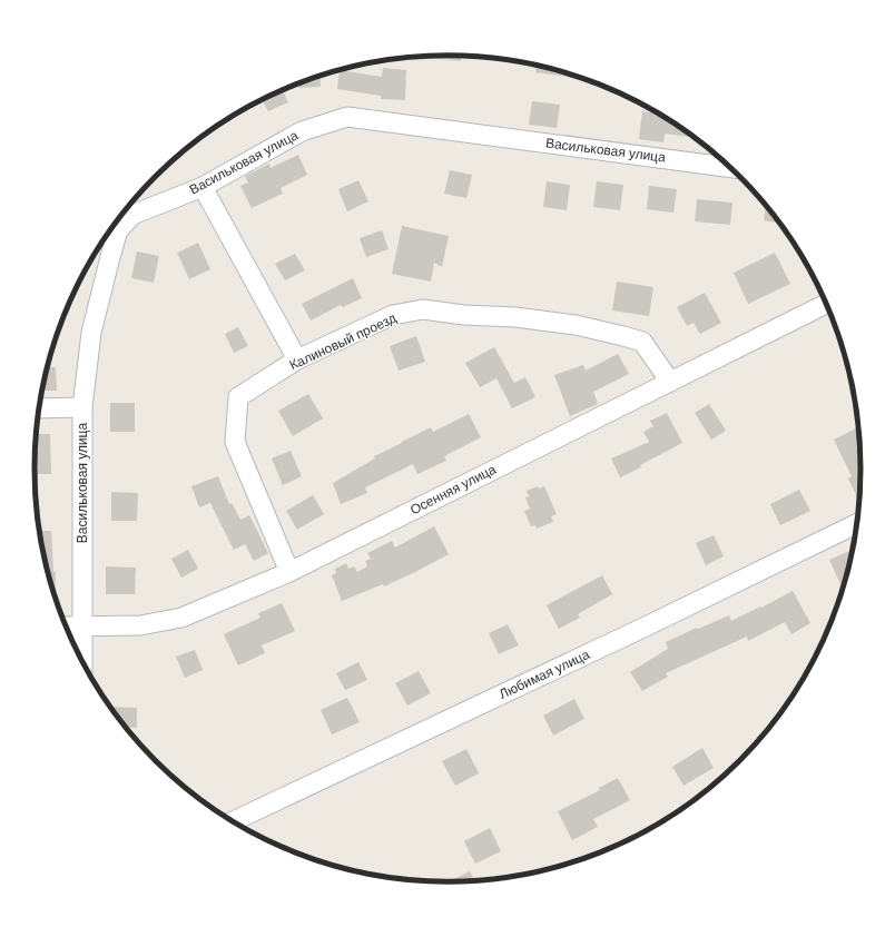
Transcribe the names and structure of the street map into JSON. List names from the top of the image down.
{
  "streets": {
    "street": [
      "Васильковая улица",
      "Калиновый проезд",
      "Осенняя улица",
      "Любимая улица"
    ]
  },
  "crossings": [
    ["Васильковая улица", "Осенняя улица"],
    ["Калиновый проезд", "Осенняя улица"]
  ]
}
